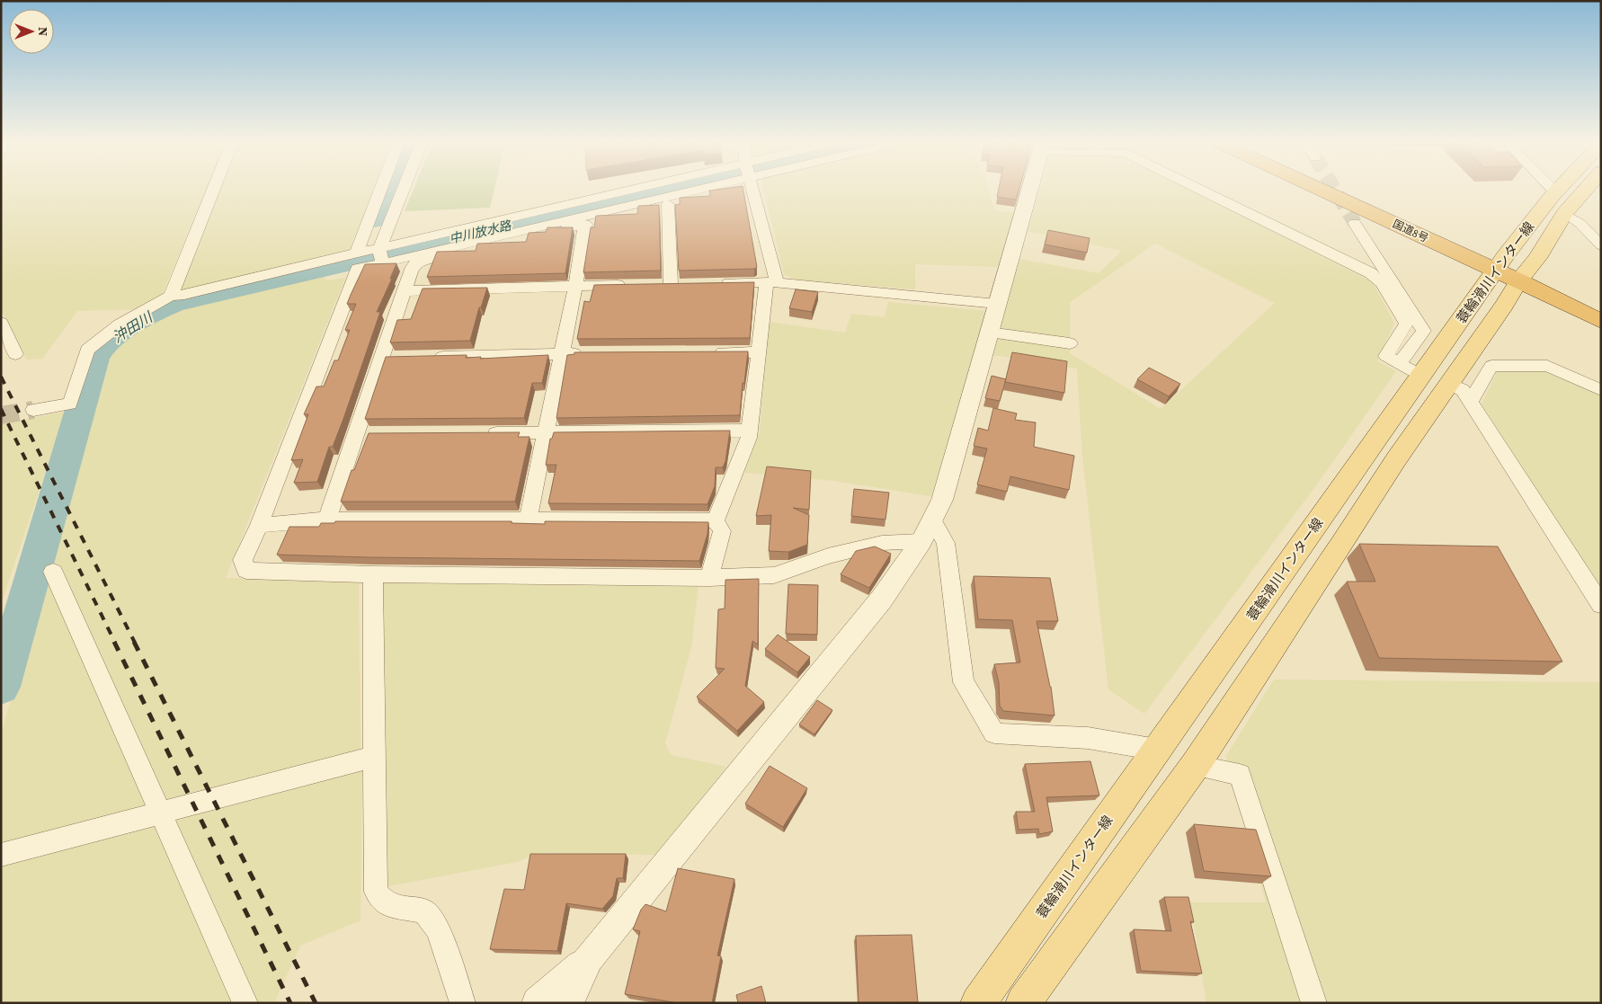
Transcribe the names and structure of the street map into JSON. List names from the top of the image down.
{
  "streets": {
    "highway": ["国道8号"],
    "main road": ["蓑輪滑川インター線"]
  },
  "crossings": [
    ["国道8号", "蓑輪滑川インター線"]
  ],
  "water": ["中川放水路", "沖田川"],
  "north": "right"
}
